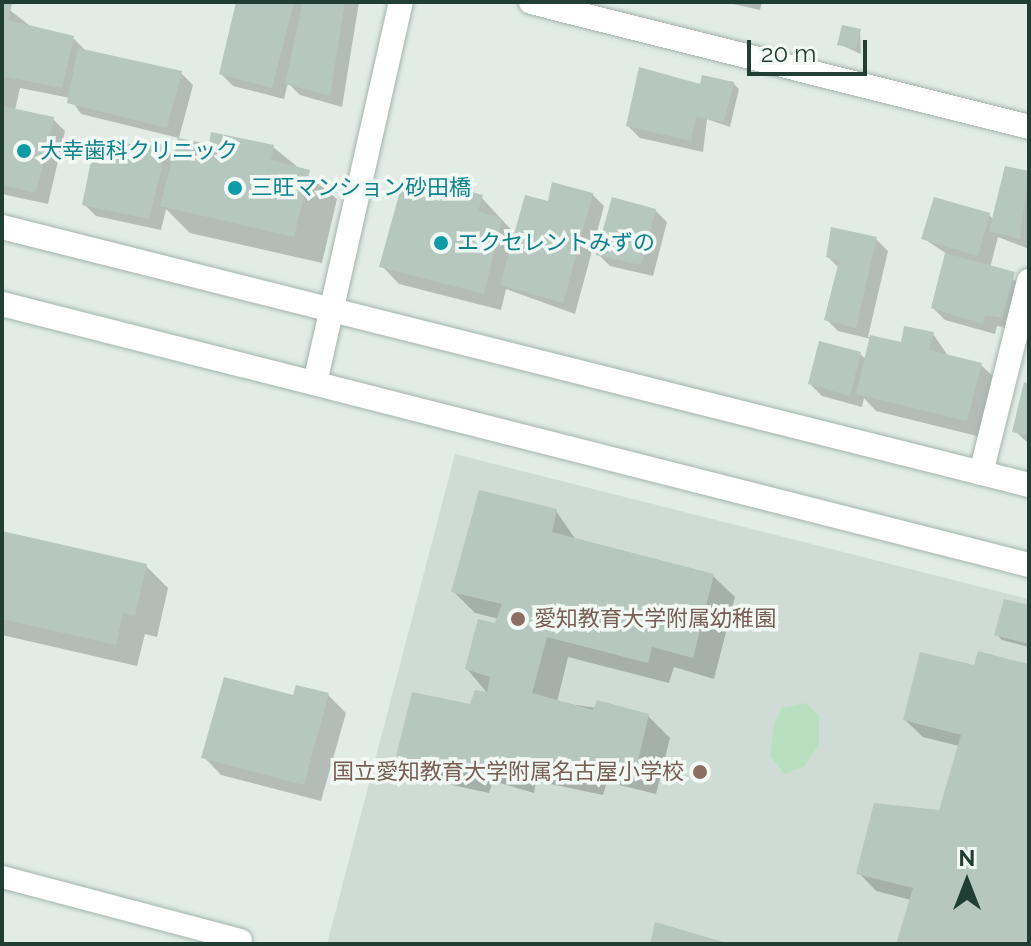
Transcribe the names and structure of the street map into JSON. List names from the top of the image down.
{
  "places": [
    "大幸歯科クリニック",
    "三旺マンション砂田橋",
    "エクセレントみずの",
    "愛知教育大学附属幼稚園",
    "国立愛知教育大学附属名古屋小学校"
  ],
  "scale_bar": "20 m",
  "north": "top"
}
